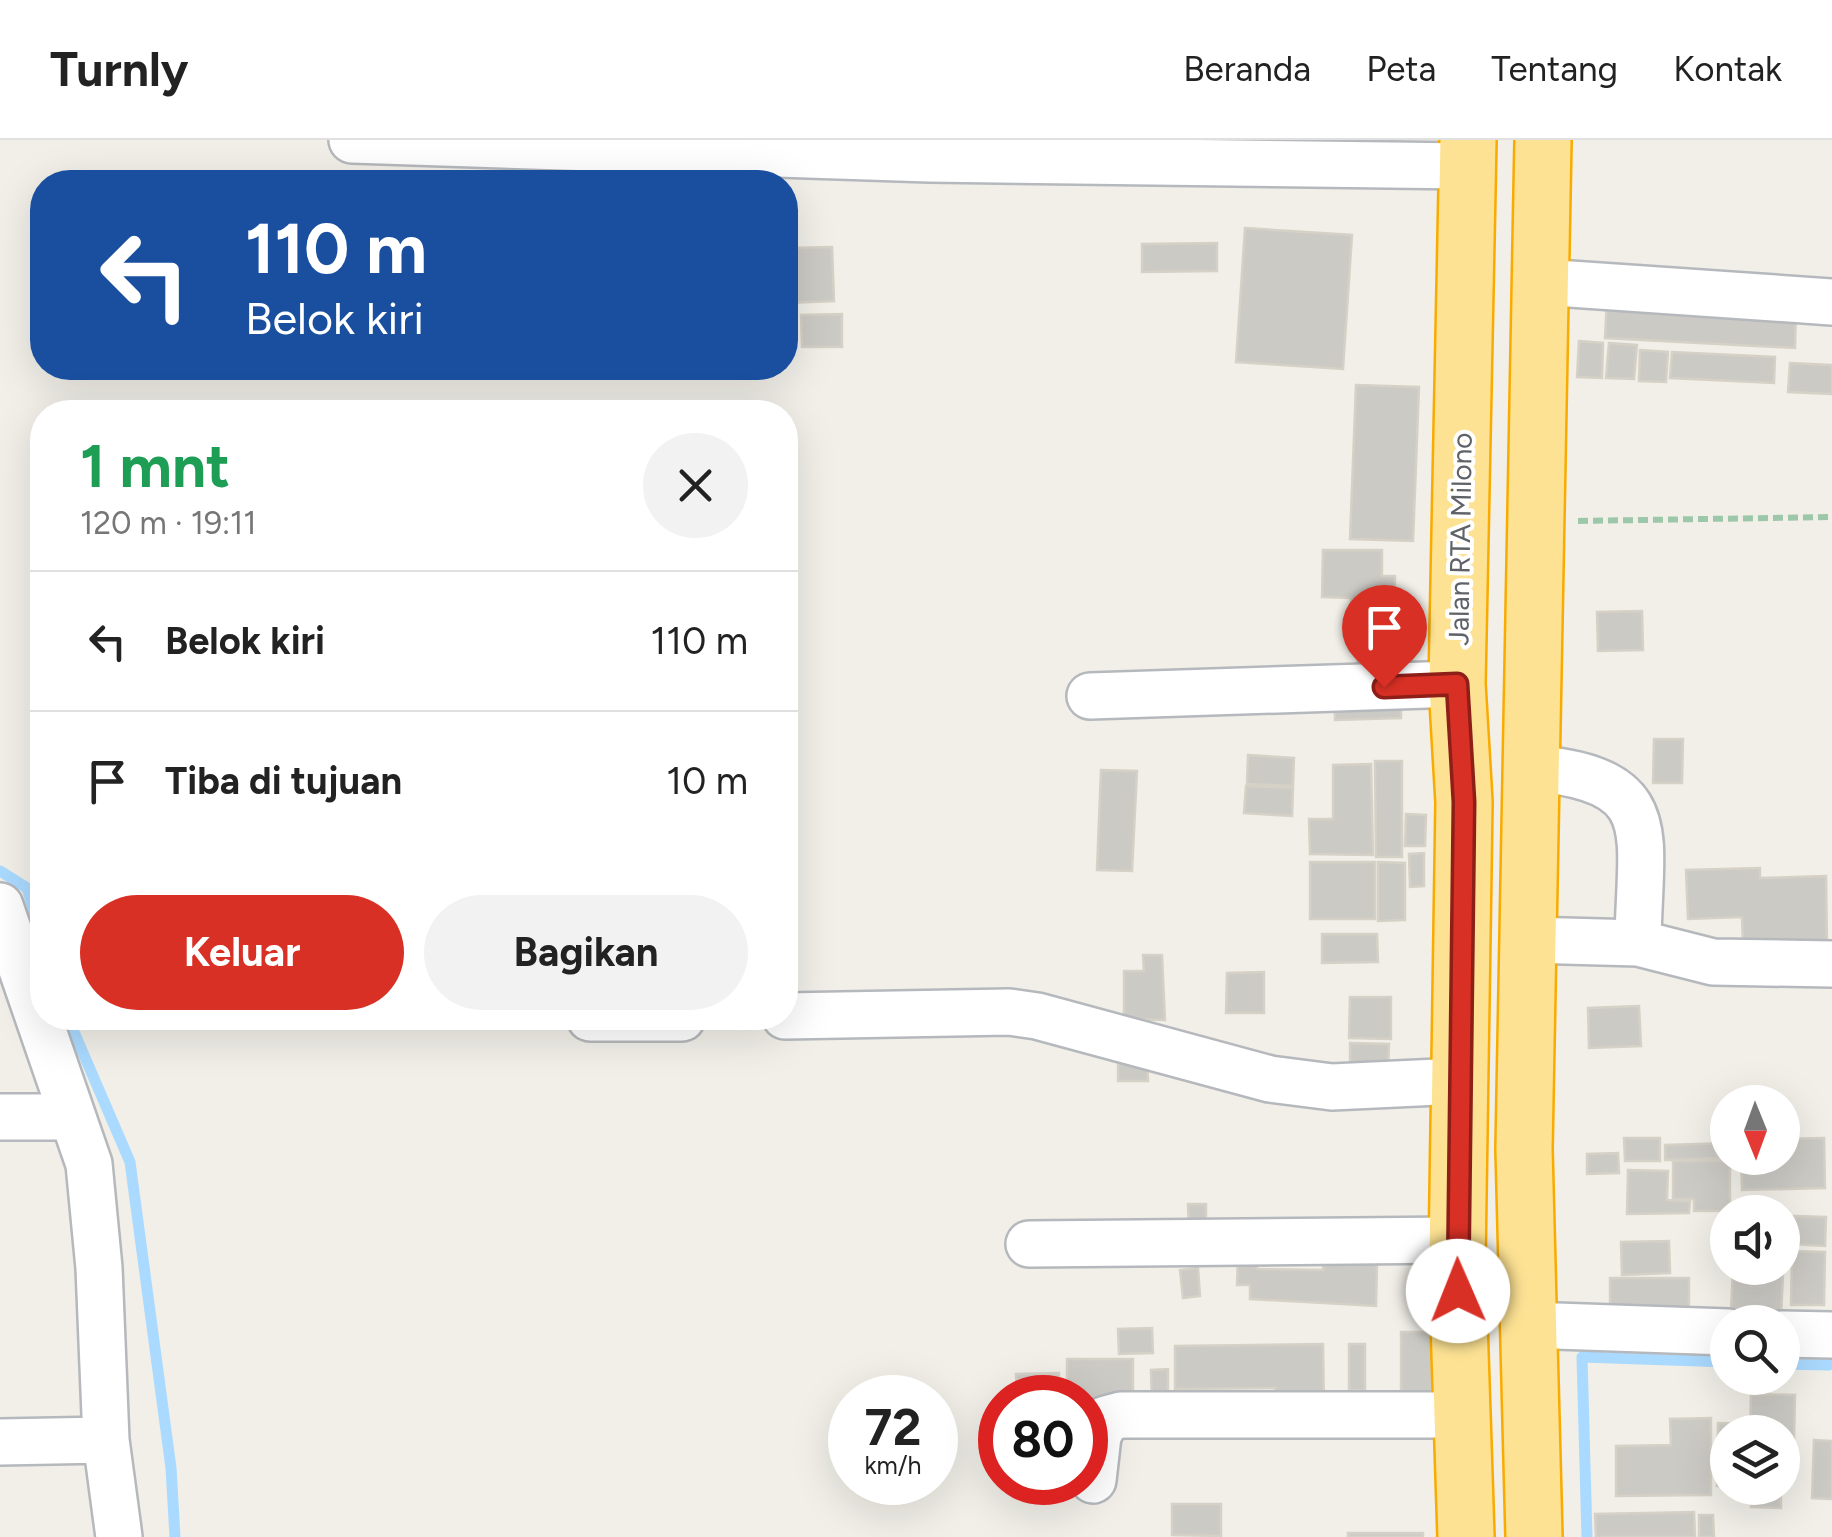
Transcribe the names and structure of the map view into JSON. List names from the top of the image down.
{
  "streets": {
    "highway": ["Jalan RTA Milono"]
  },
  "north": "bottom",
  "page": {
    "header": "Turnly",
    "nav": [
      "Beranda",
      "Peta",
      "Tentang",
      "Kontak"
    ],
    "turn": ["110 m", "Belok kiri"],
    "heading": ["1 mnt", "120 m · 19:11"],
    "list": [
      {
        "name": "Belok kiri",
        "value": "110 m"
      },
      {
        "name": "Tiba di tujuan",
        "value": "10 m"
      }
    ],
    "buttons": ["Keluar", "Bagikan"],
    "speed": "72 km/h",
    "limit": "80"
  }
}
